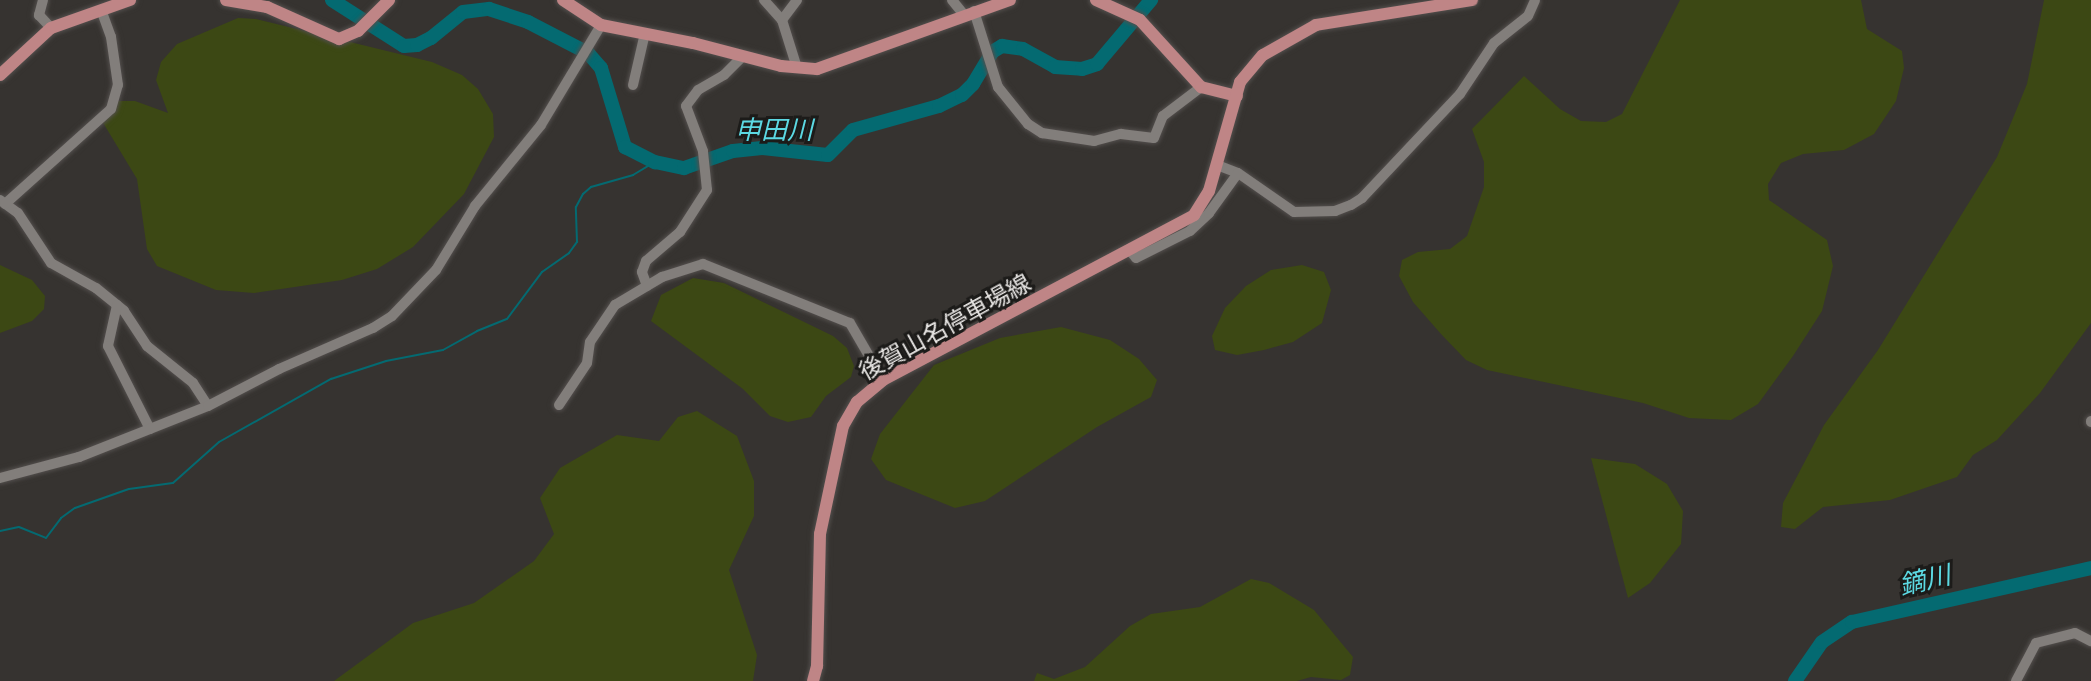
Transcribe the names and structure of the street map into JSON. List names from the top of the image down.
{
  "streets": {
    "main road": ["後賀山名停車場線"]
  },
  "water": ["申田川", "鏑川"]
}
